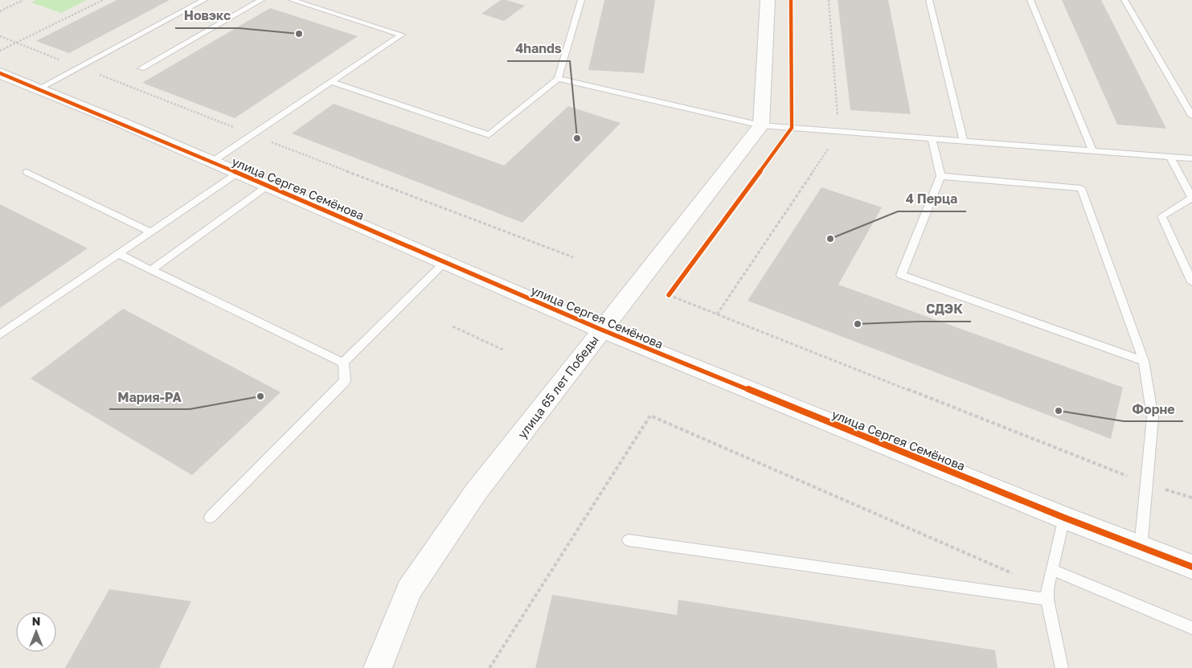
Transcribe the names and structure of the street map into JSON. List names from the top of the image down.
{
  "streets": {
    "street": ["улица Сергея Семёнова", "улица 65 лет Победы"]
  },
  "crossings": [
    ["улица Сергея Семёнова", "улица 65 лет Победы"]
  ],
  "places": [
    "Новэкс",
    "4hands",
    "4 Перца",
    "СДЭК",
    "Мария-РА",
    "Форне"
  ],
  "north": "top"
}
